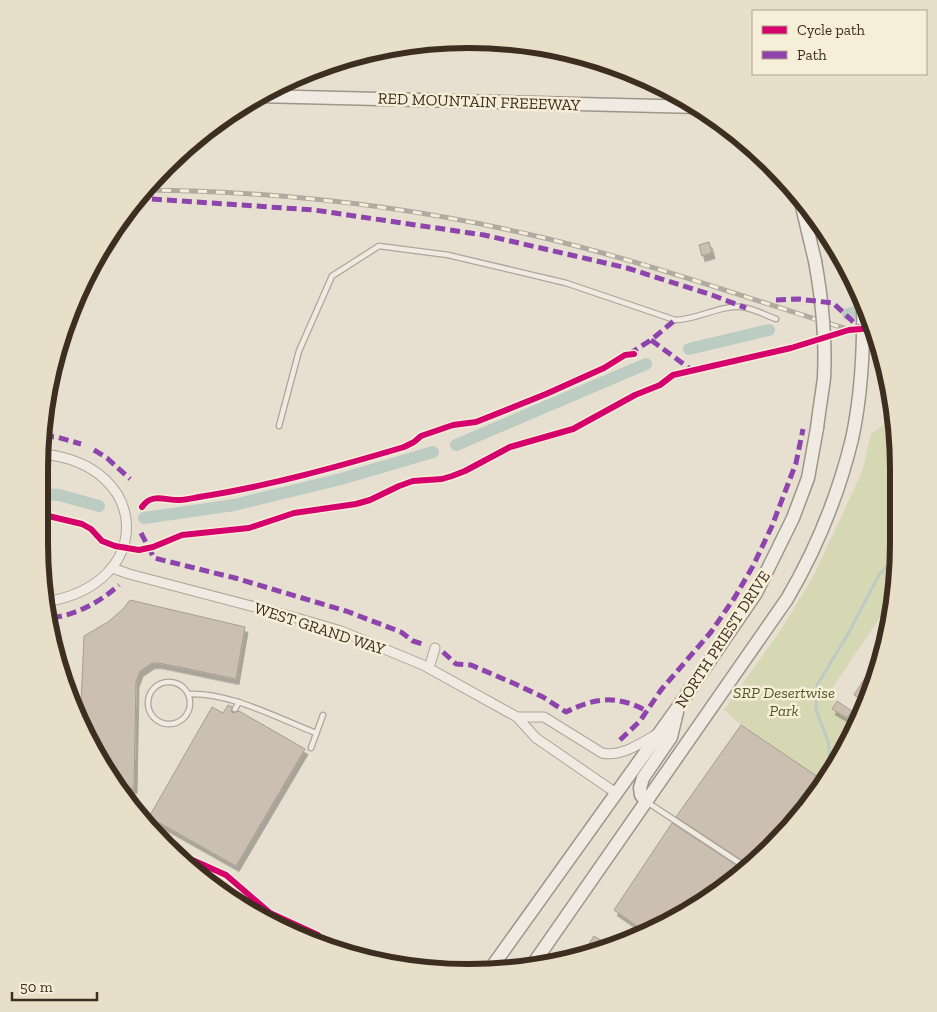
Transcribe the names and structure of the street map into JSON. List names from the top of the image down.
{
  "streets": {
    "main road": ["RED MOUNTAIN FREEEWAY", "NORTH PRIEST DRIVE"],
    "street": ["WEST GRAND WAY"]
  },
  "crossings": [
    ["WEST GRAND WAY", "NORTH PRIEST DRIVE"]
  ],
  "parks": ["SRP Desertwise Park"],
  "legend": ["Cycle path", "Path"],
  "scale_bar": "50 m"
}
